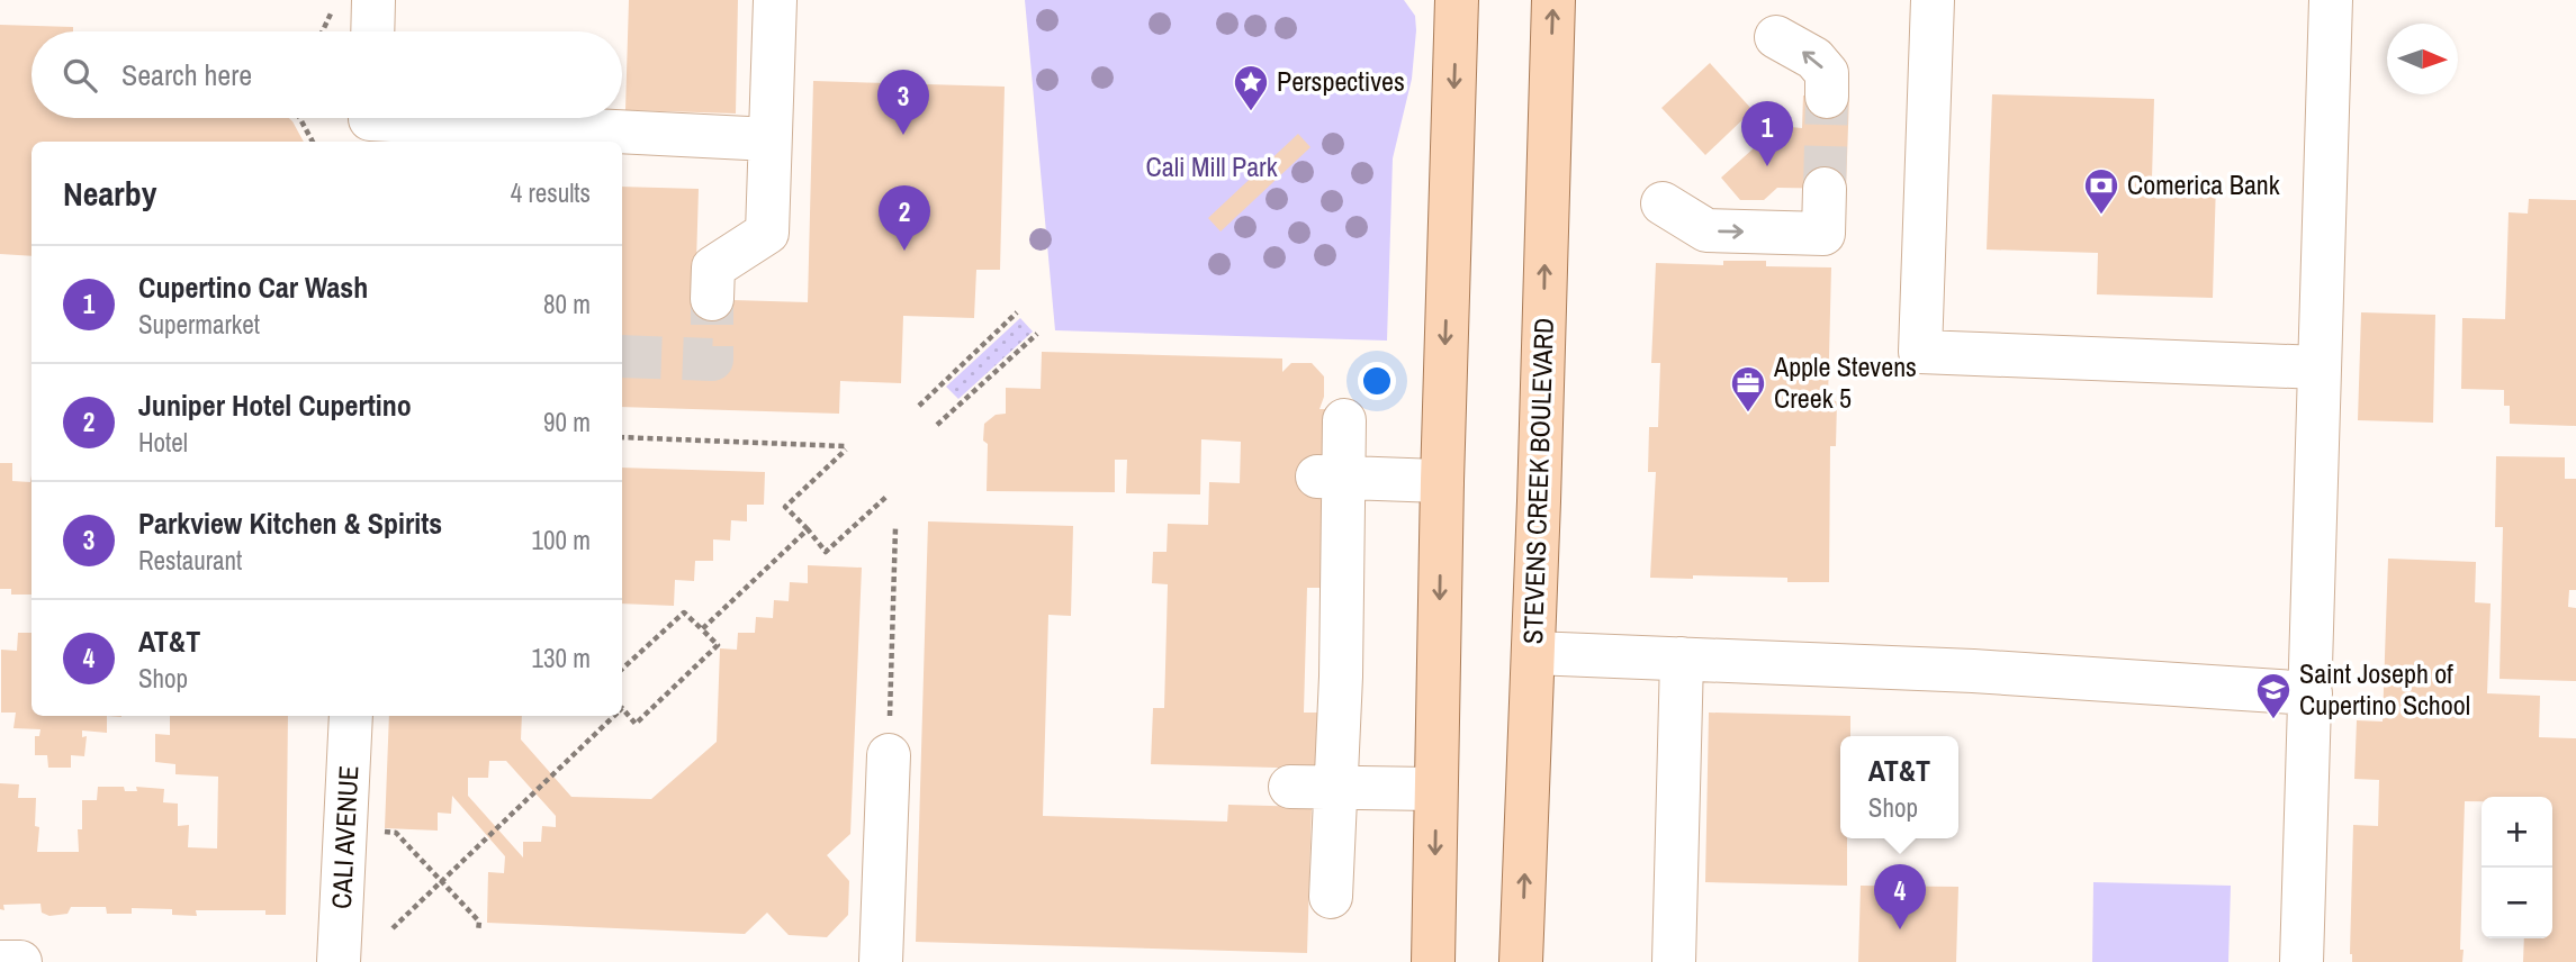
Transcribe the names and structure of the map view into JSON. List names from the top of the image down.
{
  "streets": {
    "main road": ["STEVENS CREEK BOULEVARD"],
    "lane": ["CALI AVENUE"]
  },
  "parks": ["Cali Mill Park"],
  "places": {
    "place": ["Perspectives"],
    "bank": ["Comerica Bank"],
    "office": ["Apple Stevens Creek 5"],
    "school or university": ["Saint Joseph of Cupertino School"]
  },
  "north": "right",
  "page": {
    "search": "Search here",
    "pins": [
      "3",
      "1",
      "2",
      "4"
    ],
    "heading": ["Nearby", "4 results"],
    "list": [
      {
        "mark": "1",
        "name": "Cupertino Car Wash",
        "note": "Supermarket",
        "value": "80 m"
      },
      {
        "mark": "2",
        "name": "Juniper Hotel Cupertino",
        "note": "Hotel",
        "value": "90 m"
      },
      {
        "mark": "3",
        "name": "Parkview Kitchen & Spirits",
        "note": "Restaurant",
        "value": "100 m"
      },
      {
        "mark": "4",
        "name": "AT&T",
        "note": "Shop",
        "value": "130 m"
      }
    ],
    "popup": ["AT&T", "Shop"],
    "map_buttons": ["+", "−"]
  }
}
